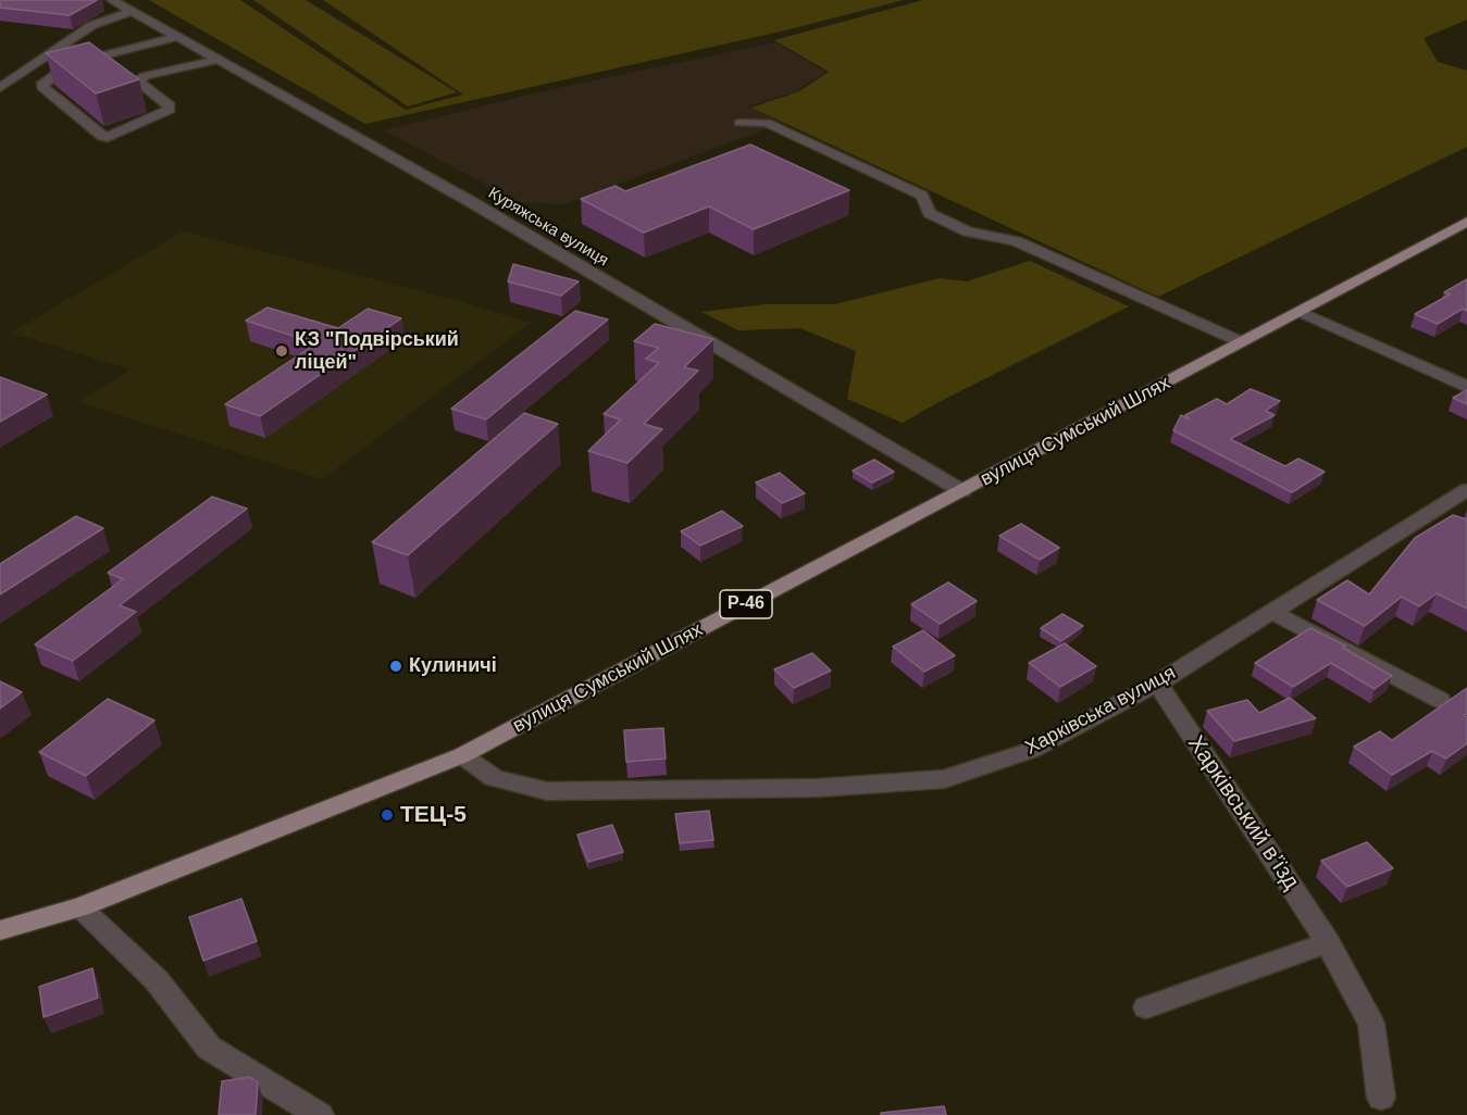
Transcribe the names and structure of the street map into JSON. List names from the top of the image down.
{
  "streets": {
    "main road": ["вулиця Сумський Шлях", "Р-46"],
    "street": ["Куряжська вулиця", "Харківська вулиця", "Харківський в’їзд"]
  },
  "crossings": [
    ["Куряжська вулиця", "вулиця Сумський Шлях"],
    ["вулиця Сумський Шлях", "Харківська вулиця"],
    ["Харківська вулиця", "Харківський в’їзд"]
  ],
  "places": ["КЗ \"Подвірський ліцей\"", "Кулиничі", "ТЕЦ-5"]
}
